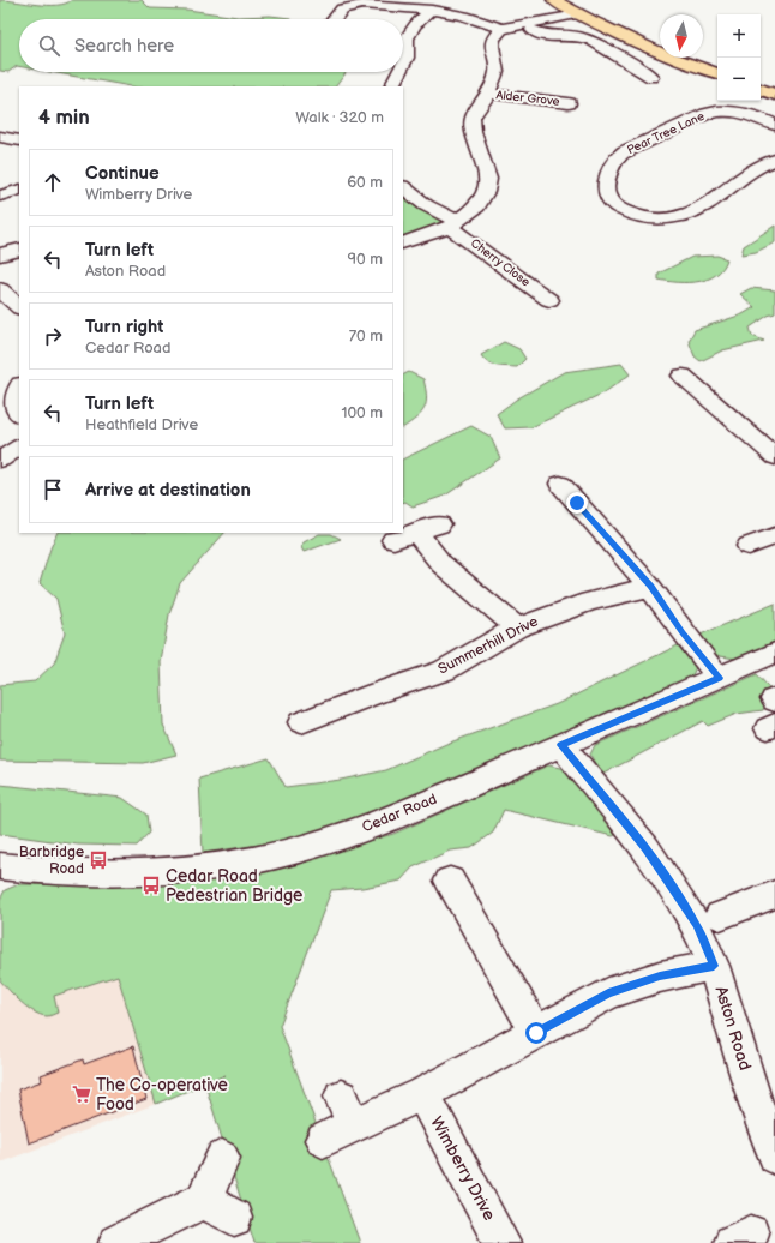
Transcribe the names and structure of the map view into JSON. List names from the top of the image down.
{
  "streets": {
    "street": [
      "Alder Grove",
      "Pear Tree Lane",
      "Cherry Close",
      "Summerhill Drive",
      "Cedar Road",
      "Aston Road",
      "Wimberry Drive"
    ]
  },
  "crossings": [
    ["Cedar Road", "Aston Road"]
  ],
  "places": {
    "bus stop": ["Barbridge Road", "Cedar Road Pedestrian Bridge"],
    "supermarket": ["The Co-operative Food"]
  },
  "north": "bottom",
  "page": {
    "map_buttons": ["+", "−"],
    "search": "Search here",
    "heading": ["4 min", "Walk · 320 m"],
    "list": [
      ["Continue", "Wimberry Drive", "60 m"],
      ["Turn left", "Aston Road", "90 m"],
      ["Turn right", "Cedar Road", "70 m"],
      ["Turn left", "Heathfield Drive", "100 m"],
      "Arrive at destination"
    ]
  }
}
